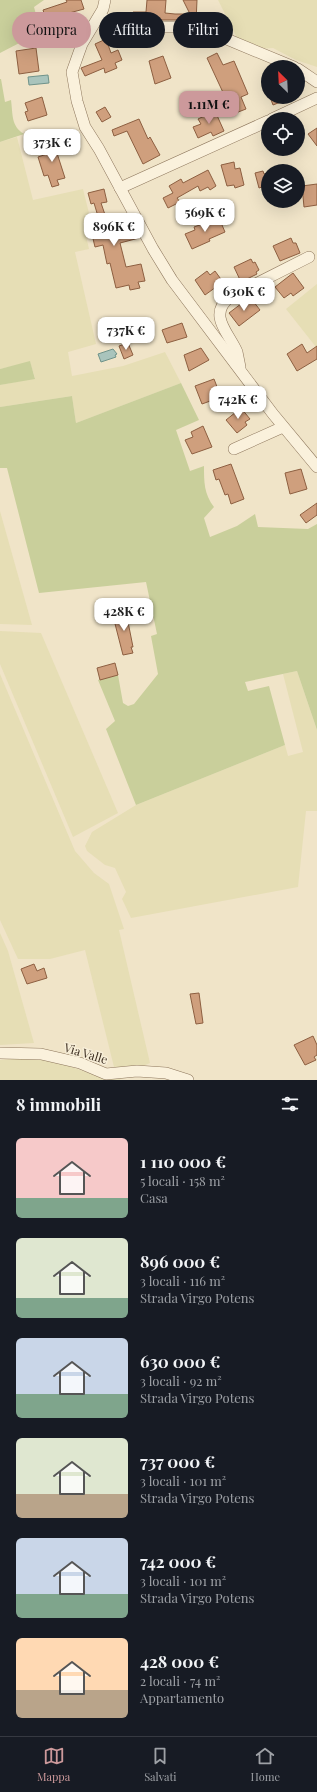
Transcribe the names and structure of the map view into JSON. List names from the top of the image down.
{
  "streets": {
    "street": ["Via Valle"]
  },
  "north": "top left",
  "page": {
    "chip": ["Compra", "Affitta", "Filtri"],
    "price": [
      "1.11M €",
      "373K €",
      "569K €",
      "896K €",
      "630K €",
      "737K €",
      "742K €",
      "428K €"
    ],
    "heading": "8 immobili",
    "list": [
      {
        "name": "1 110 000 €",
        "note": "5 locali · 158 m² · Casa"
      },
      {
        "name": "896 000 €",
        "note": "3 locali · 116 m² · Strada Virgo Potens"
      },
      {
        "name": "630 000 €",
        "note": "3 locali · 92 m² · Strada Virgo Potens"
      },
      {
        "name": "737 000 €",
        "note": "3 locali · 101 m² · Strada Virgo Potens"
      },
      {
        "name": "742 000 €",
        "note": "3 locali · 101 m² · Strada Virgo Potens"
      },
      {
        "name": "428 000 €",
        "note": "2 locali · 74 m² · Appartamento"
      }
    ],
    "tabs": ["Mappa", "Salvati", "Home"]
  }
}
